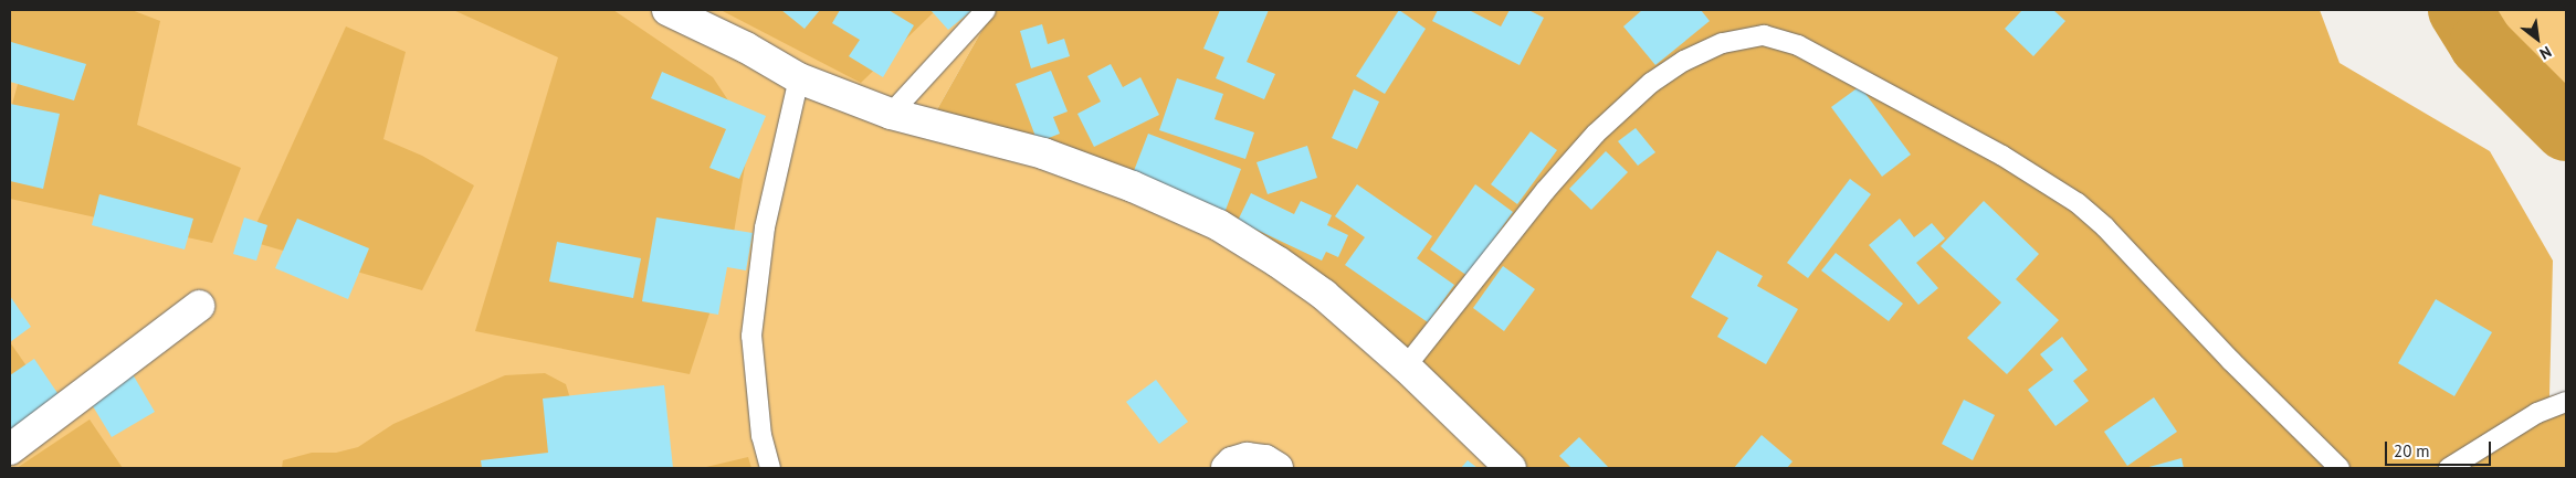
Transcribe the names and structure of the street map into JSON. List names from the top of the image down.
{
  "scale_bar": "20 m",
  "north": "bottom right"
}
